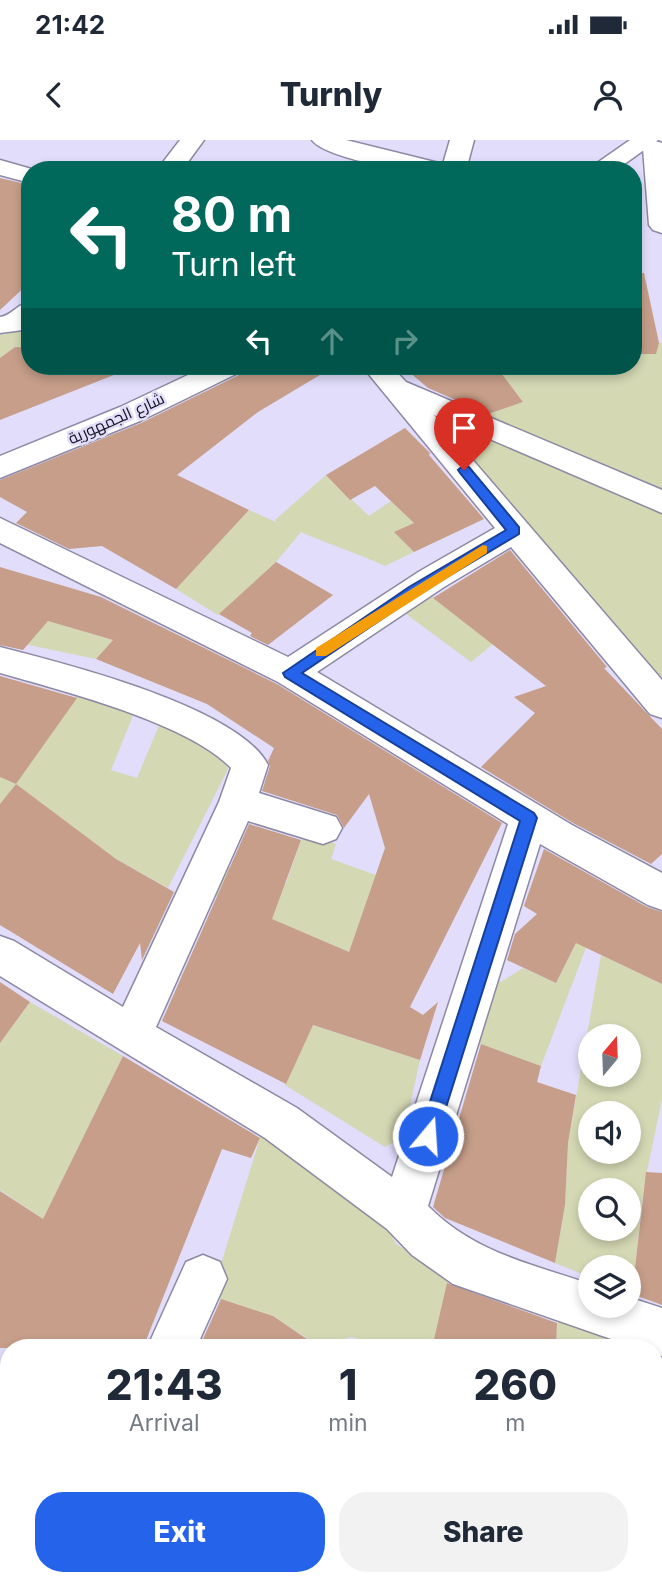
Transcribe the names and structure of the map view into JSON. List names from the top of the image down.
{
  "streets": {
    "street": ["شارع الجمهورية"]
  },
  "north": "top",
  "page": {
    "status": "21:42",
    "header": "Turnly",
    "turn": ["80 m", "Turn left"],
    "eta": [
      "21:43",
      "Arrival",
      "1",
      "min",
      "260",
      "m"
    ],
    "buttons": ["Exit", "Share"]
  }
}
